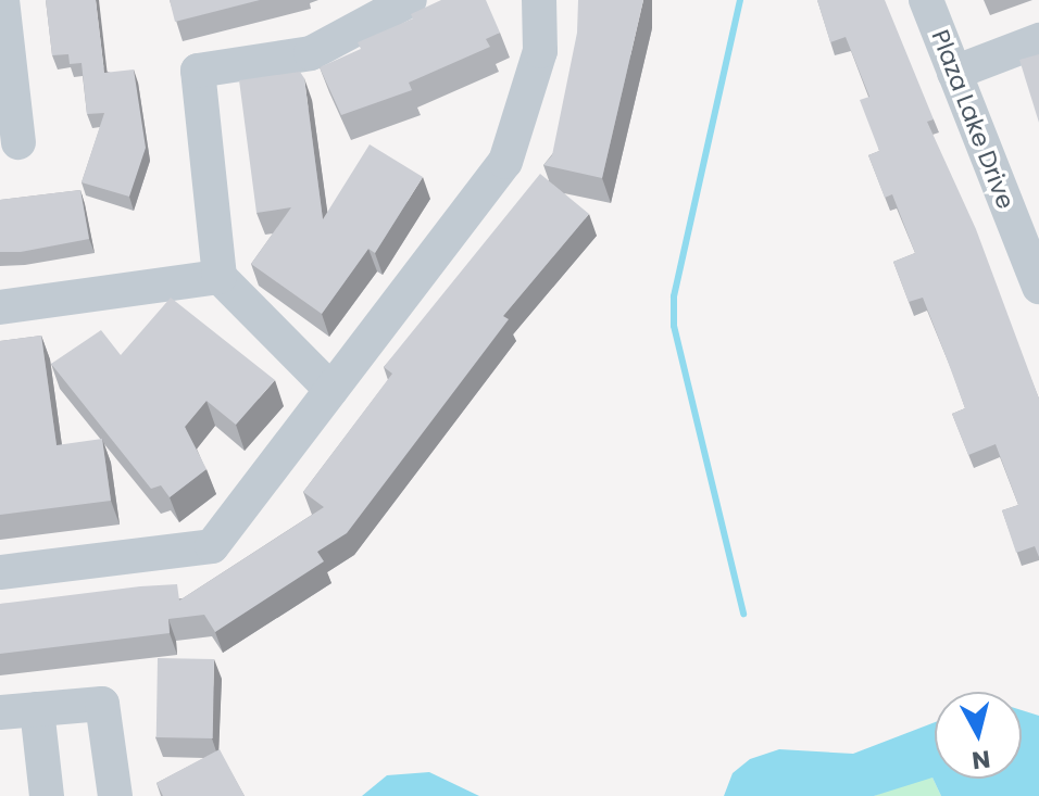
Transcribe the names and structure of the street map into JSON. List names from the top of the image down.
{
  "streets": {
    "street": ["Plaza Lake Drive"]
  },
  "north": "bottom"
}
